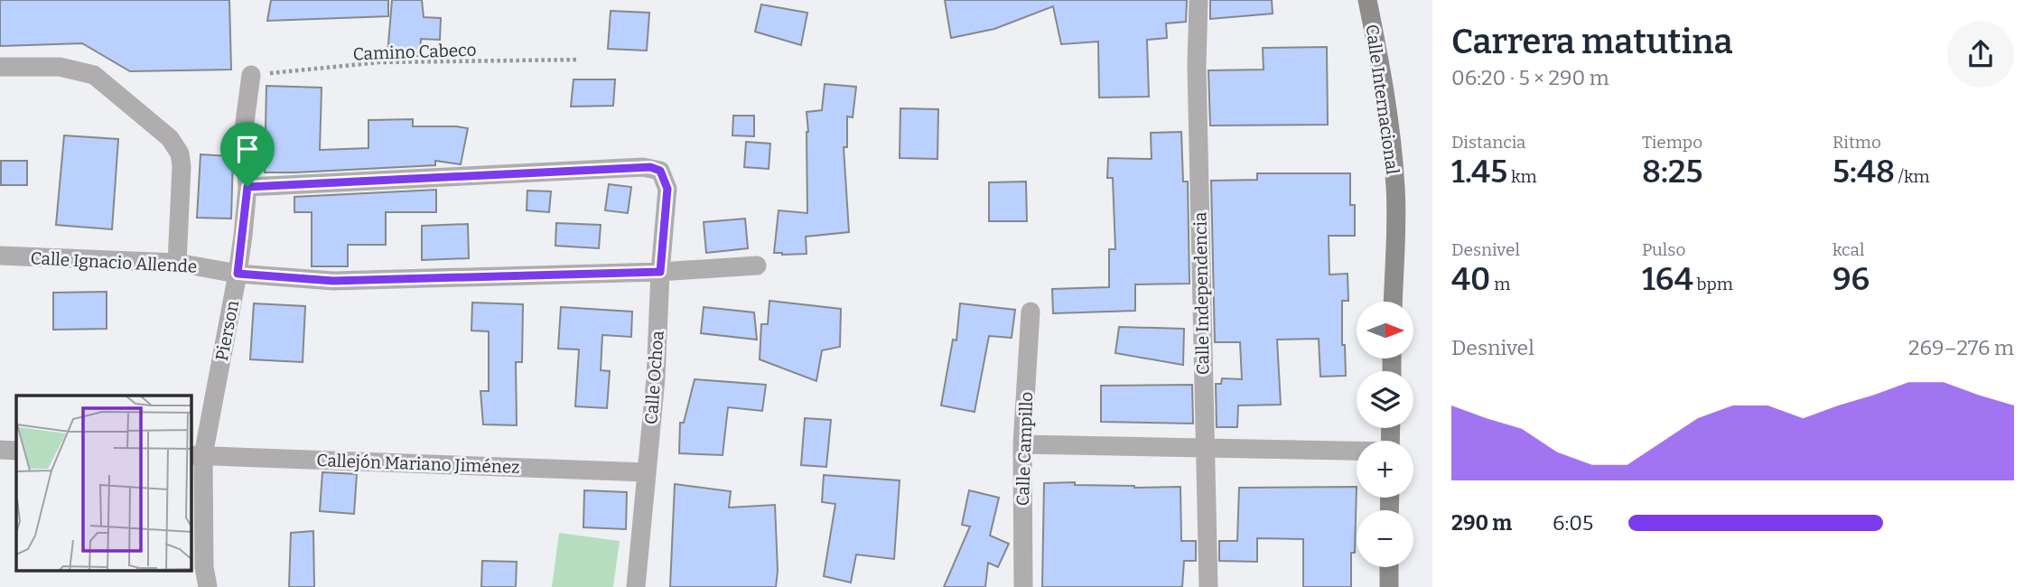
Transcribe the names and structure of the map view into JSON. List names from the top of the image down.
{
  "streets": {
    "street": [
      "Calle Internacional",
      "Calle Ignacio Allende",
      "Calle Independencia",
      "Pierson",
      "Calle Ochoa",
      "Calle Campillo",
      "Callejón Mariano Jiménez"
    ],
    "path": ["Camino Cabeco"]
  },
  "crossings": [
    ["Camino Cabeco", "Pierson"],
    ["Calle Ignacio Allende", "Pierson"],
    ["Calle Ignacio Allende", "Calle Ochoa"],
    ["Pierson", "Calle Ochoa"],
    ["Pierson", "Callejón Mariano Jiménez"],
    ["Calle Ochoa", "Callejón Mariano Jiménez"]
  ],
  "north": "right",
  "page": {
    "heading": ["Carrera matutina", "06:20 · 5 × 290 m"],
    "stats": [
      ["Distancia", "1.45 km"],
      ["Tiempo", "8:25"],
      ["Ritmo", "5:48 /km"],
      ["Desnivel", "40 m"],
      ["Pulso", "164 bpm"],
      ["kcal", "96"]
    ],
    "map_buttons": ["+", "−"],
    "chart": ["Desnivel", "269–276 m"],
    "list": [
      {
        "name": "290 m",
        "note": "6:05"
      }
    ]
  }
}
